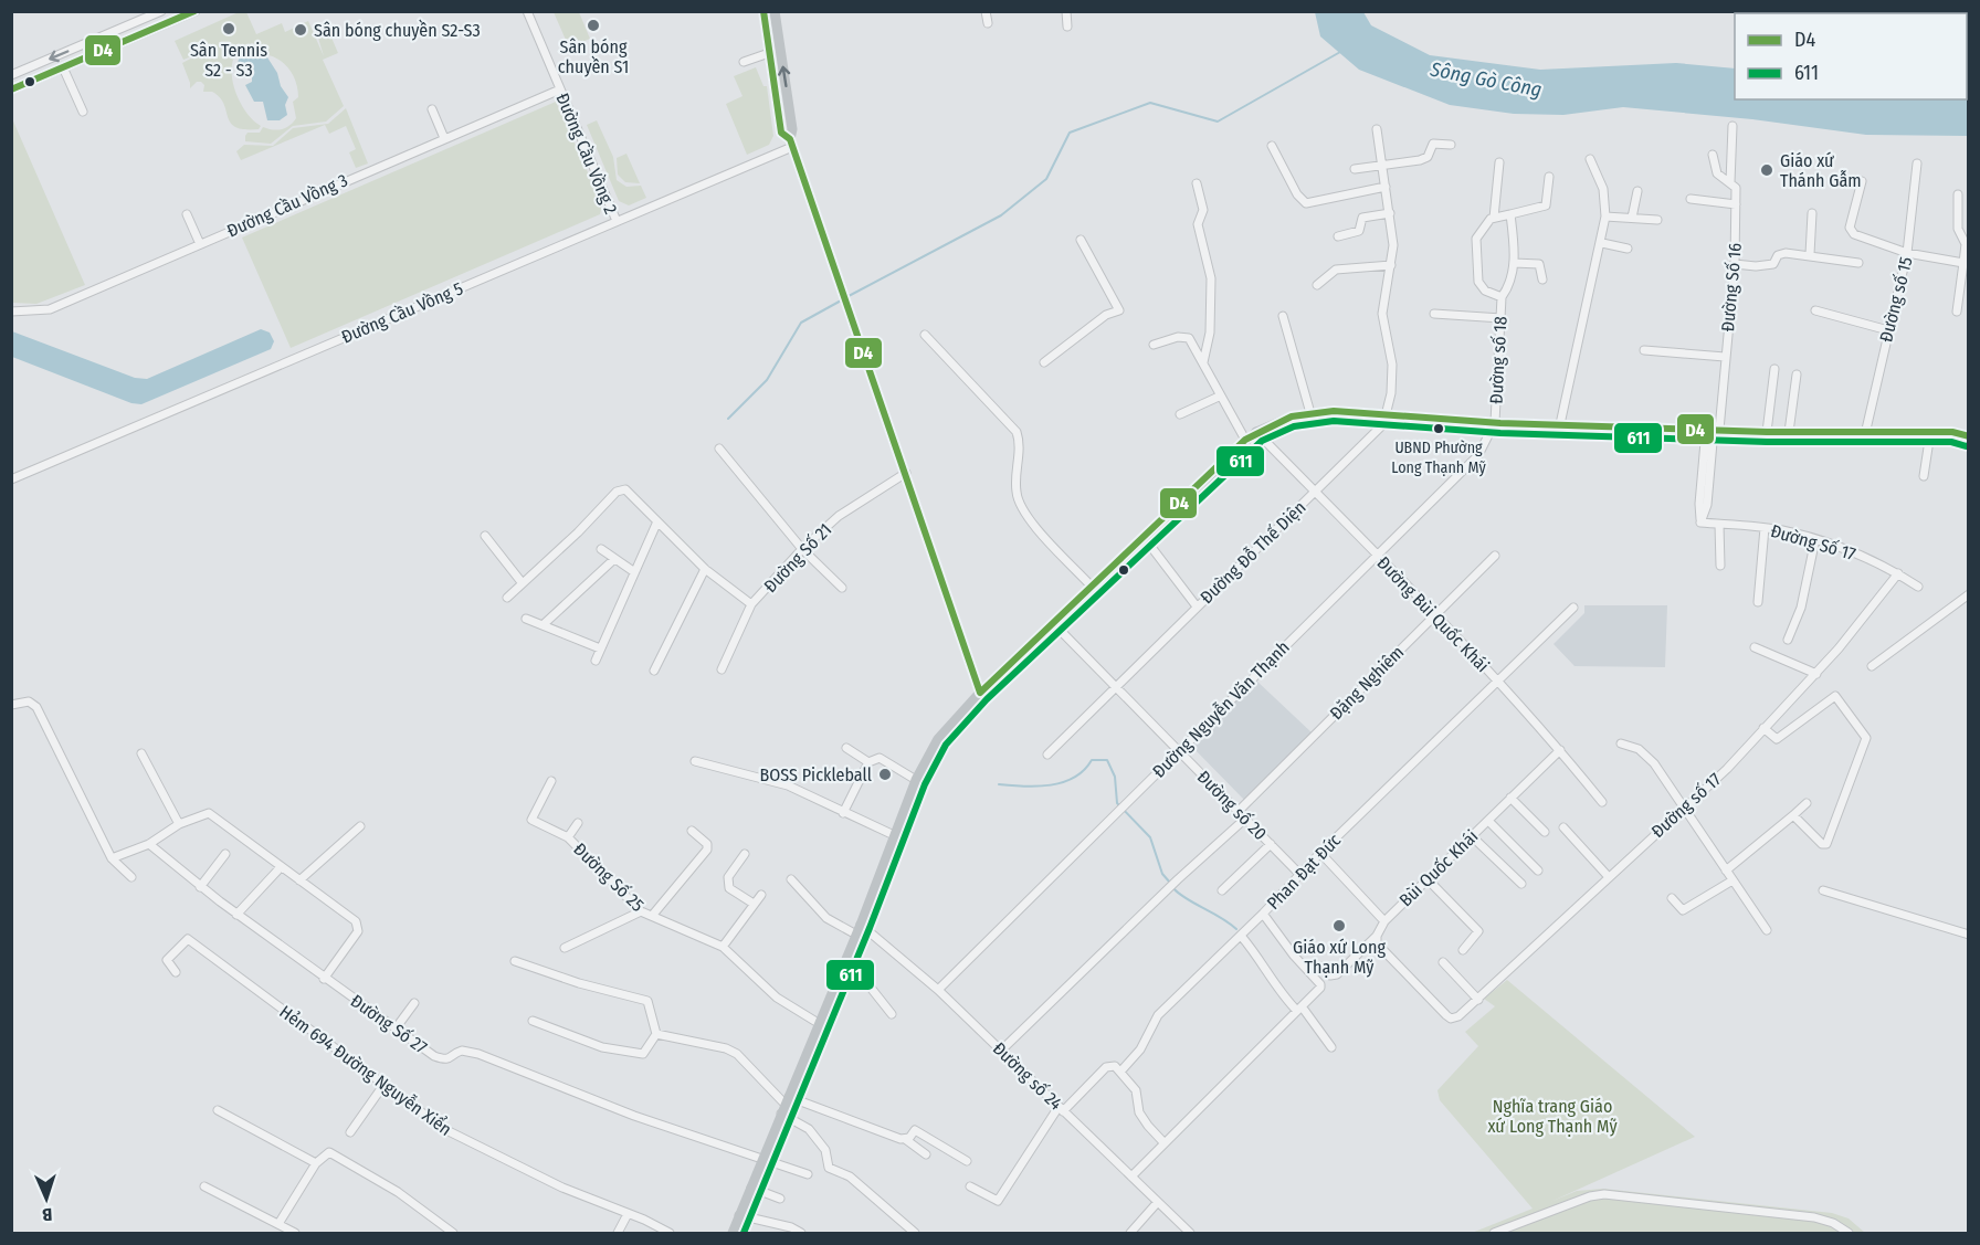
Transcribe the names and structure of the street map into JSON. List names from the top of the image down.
{
  "streets": {
    "street": [
      "Đường Cầu Vồng 2",
      "Đường Cầu Vồng 3",
      "Đường Số 16",
      "Đường số 15",
      "Đường Cầu Vồng 5",
      "Đường số 18",
      "Đường Số 17",
      "Đường Đỗ Thế Diện",
      "Đường Số 21",
      "Đường Bùi Quốc Khái",
      "Đặng Nghiêm",
      "Đường Nguyễn Văn Thạnh",
      "Đường số 20",
      "Đường số 17",
      "Bùi Quốc Khái",
      "Phan Đạt Đức",
      "Đường Số 25",
      "Đường Số 27",
      "Hẻm 694 Đường Nguyễn Xiển",
      "Đường số 24"
    ]
  },
  "crossings": [
    ["Đường Cầu Vồng 2", "Đường Cầu Vồng 3"],
    ["Đường Cầu Vồng 2", "Đường Cầu Vồng 5"],
    ["Đường Số 16", "Đường Số 17"],
    ["Đường số 18", "Đường Nguyễn Văn Thạnh"],
    ["Đường Số 17", "Đường số 17"],
    ["Đường Đỗ Thế Diện", "Đường Bùi Quốc Khái"],
    ["Đường Đỗ Thế Diện", "Đường số 20"],
    ["Đường Bùi Quốc Khái", "Đặng Nghiêm"],
    ["Đường Bùi Quốc Khái", "Đường Nguyễn Văn Thạnh"],
    ["Đường Bùi Quốc Khái", "Bùi Quốc Khái"],
    ["Đường Bùi Quốc Khái", "Phan Đạt Đức"],
    ["Đặng Nghiêm", "Đường số 20"],
    ["Đường Nguyễn Văn Thạnh", "Đường số 20"],
    ["Đường Nguyễn Văn Thạnh", "Đường số 24"],
    ["Đường số 20", "Phan Đạt Đức"],
    ["Đường số 17", "Bùi Quốc Khái"]
  ],
  "water": ["Sông Gò Công"],
  "parks": ["Nghĩa trang Giáo xứ Long Thạnh Mỹ"],
  "places": [
    "Sân bóng chuyền S1",
    "Sân Tennis S2 - S3",
    "Sân bóng chuyền S2-S3",
    "Giáo xứ Thánh Gẫm",
    "UBND Phường Long Thạnh Mỹ",
    "BOSS Pickleball",
    "Giáo xứ Long Thạnh Mỹ"
  ],
  "lines": ["transit line D4", "transit line 611"],
  "legend": ["D4", "611"],
  "north": "bottom"
}
